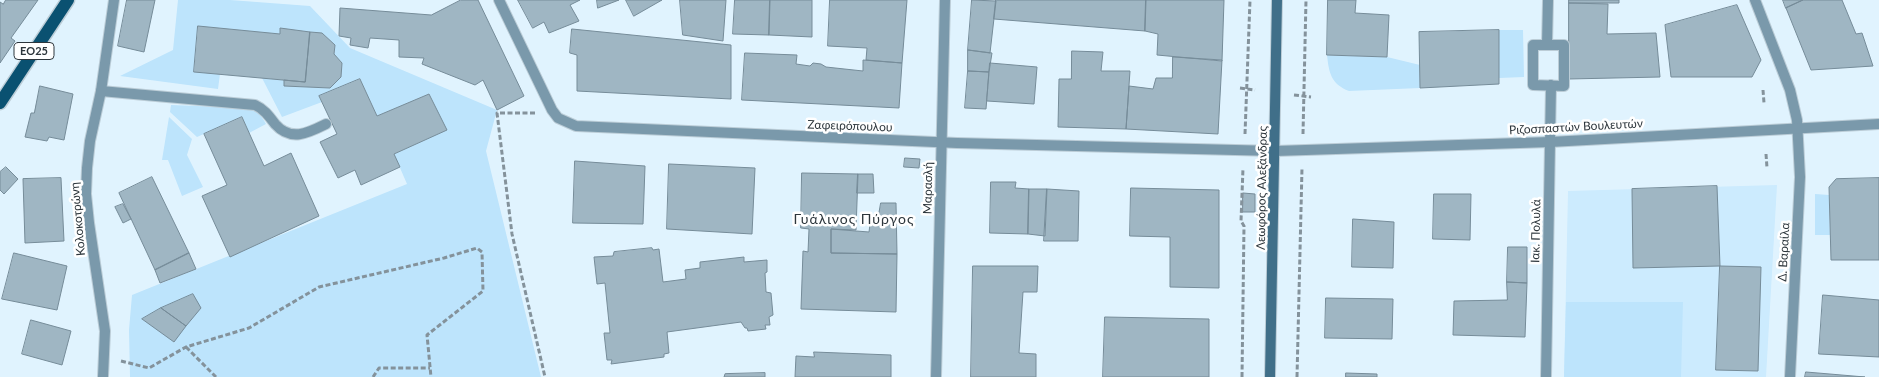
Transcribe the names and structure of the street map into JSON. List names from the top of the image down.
{
  "streets": {
    "main road": ["ΕΟ25", "Λεωφόρος Αλεξάνδρας"],
    "street": [
      "Ζαφειρόπουλου",
      "Ριζοσπαστών Βουλευτών",
      "Μαρασλή",
      "Κολοκοτρώνη",
      "Ιακ. Πολυλά",
      "Δ. Βαραίλα"
    ]
  },
  "crossings": [
    ["Ζαφειρόπουλου", "Ριζοσπαστών Βουλευτών"],
    ["Ζαφειρόπουλου", "Μαρασλή"],
    ["Ζαφειρόπουλου", "Λεωφόρος Αλεξάνδρας"],
    ["Ριζοσπαστών Βουλευτών", "Λεωφόρος Αλεξάνδρας"],
    ["Ριζοσπαστών Βουλευτών", "Ιακ. Πολυλά"],
    ["Ριζοσπαστών Βουλευτών", "Δ. Βαραίλα"]
  ],
  "districts": ["Γυάλινος Πύργος"]
}
